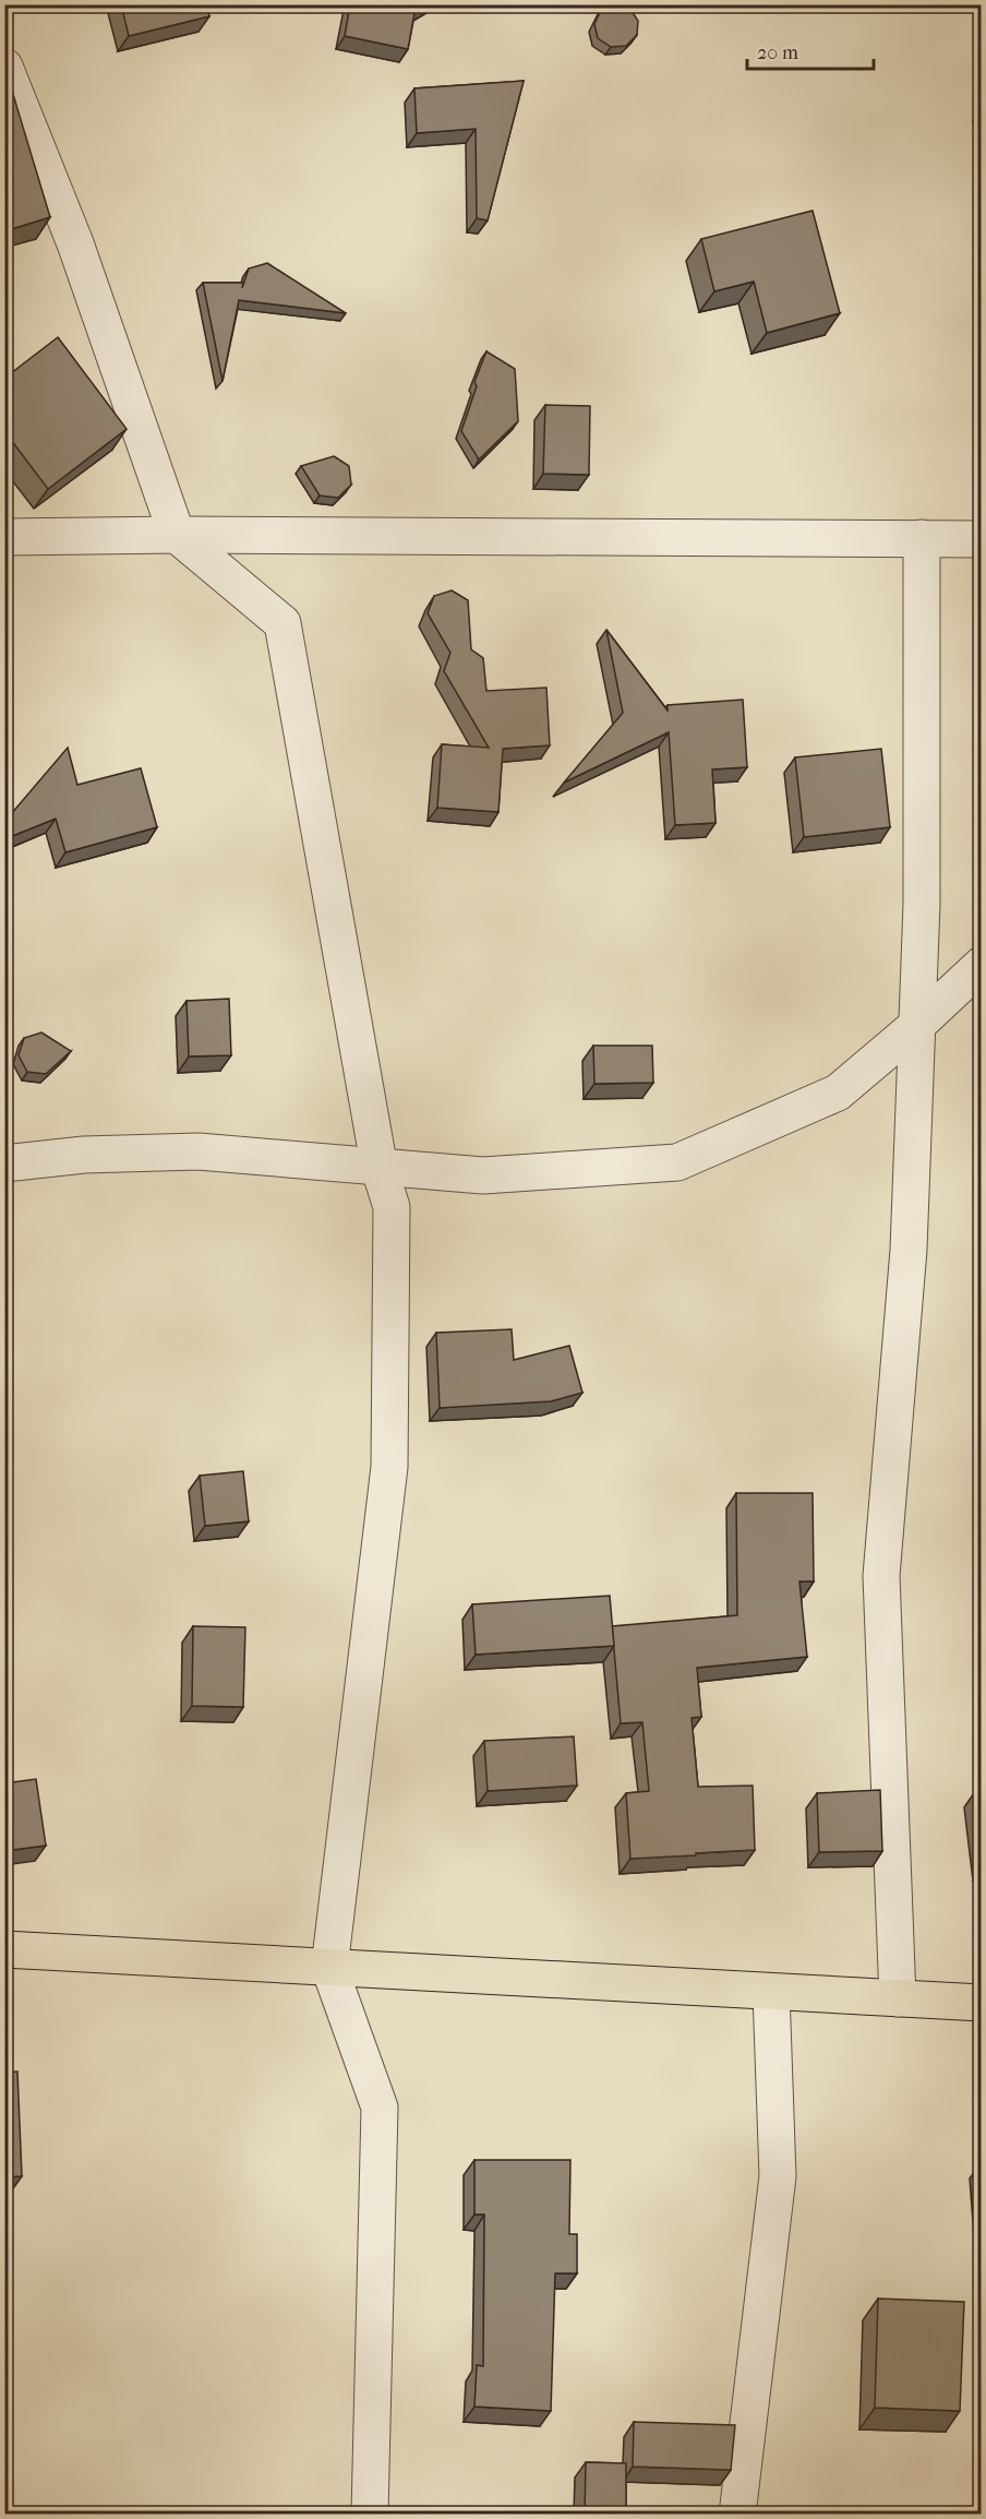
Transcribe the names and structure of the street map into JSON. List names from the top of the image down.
{
  "scale_bar": "20 m"
}
